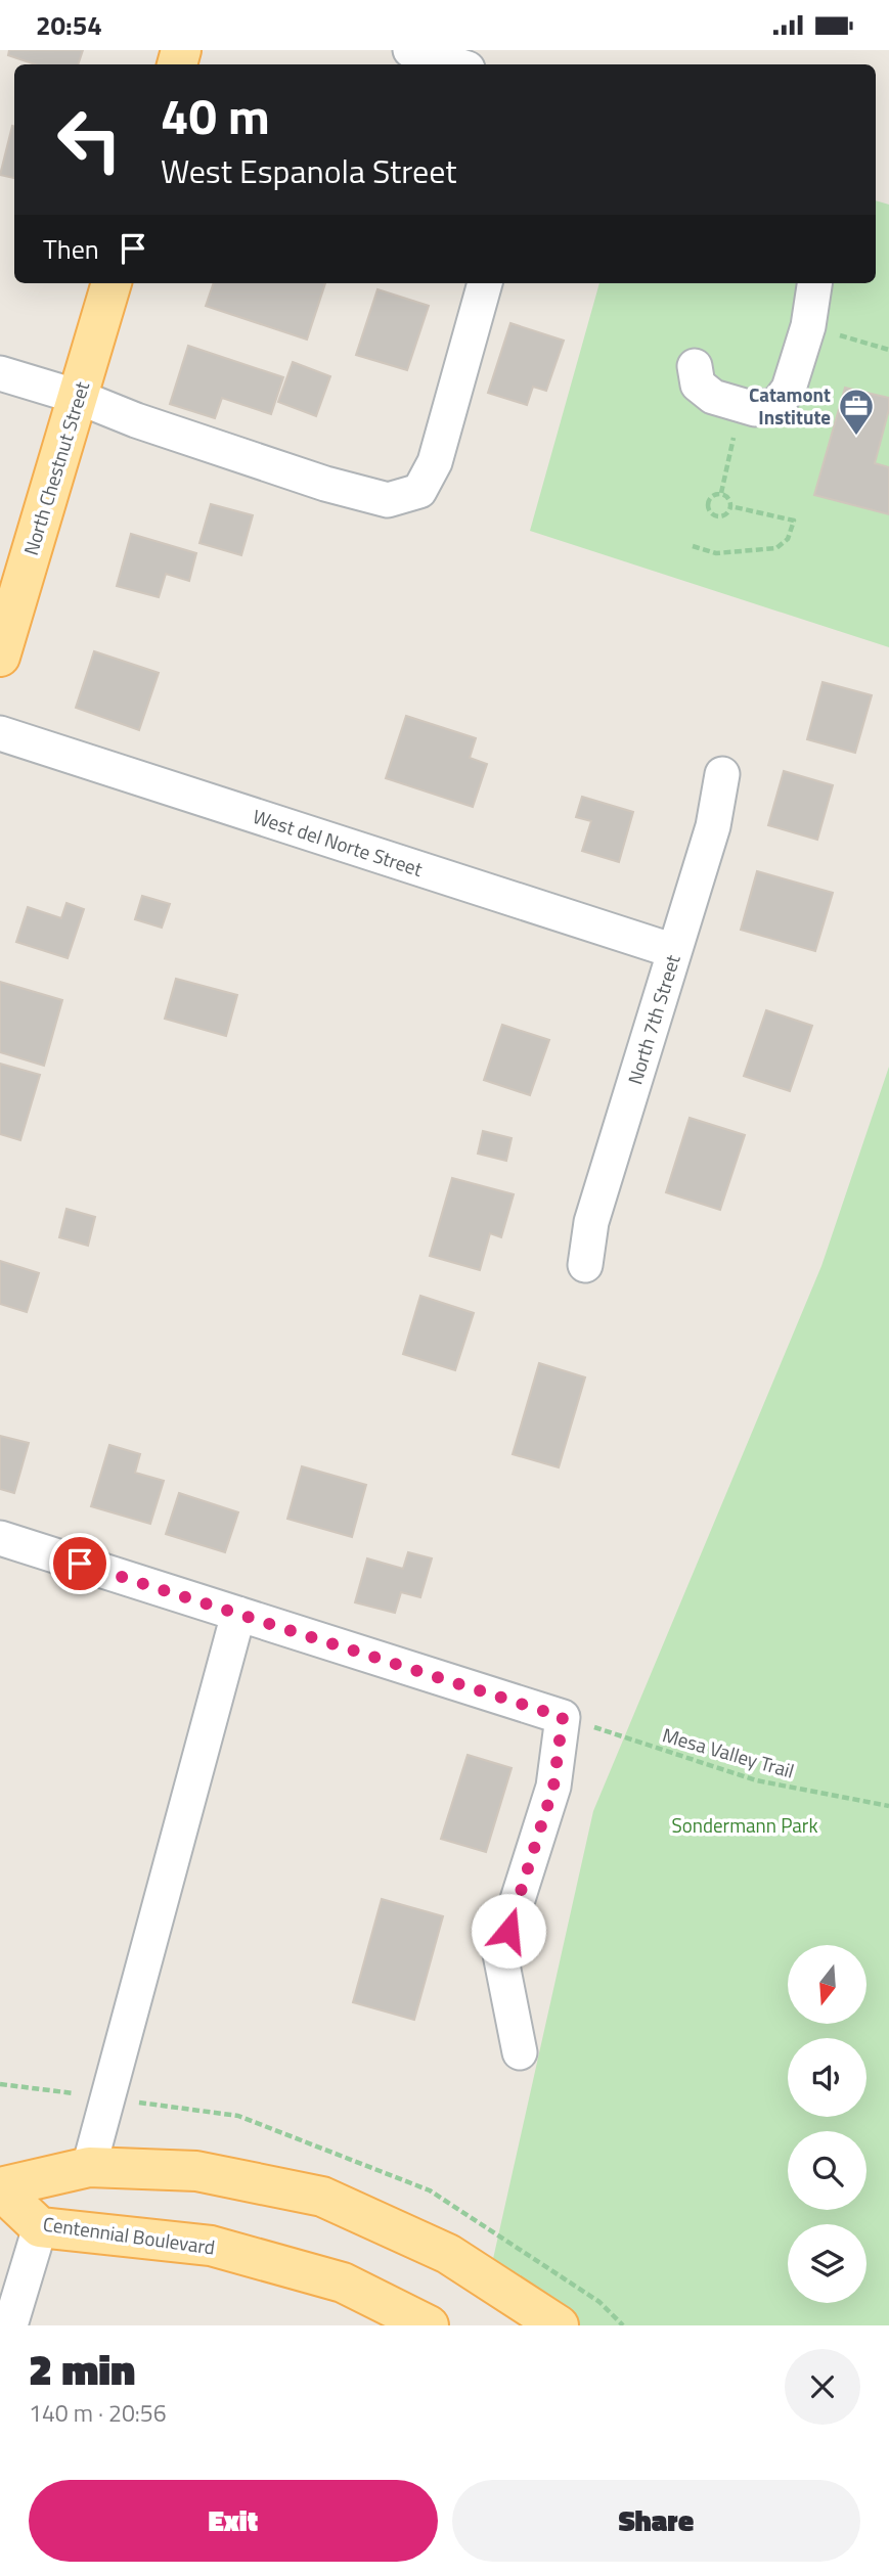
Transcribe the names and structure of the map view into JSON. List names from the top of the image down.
{
  "streets": {
    "main road": ["North Chestnut Street", "Centennial Boulevard"],
    "street": ["West del Norte Street", "North 7th Street"],
    "path": ["Mesa Valley Trail"]
  },
  "crossings": [
    ["West del Norte Street", "North 7th Street"]
  ],
  "parks": ["Sondermann Park"],
  "places": {
    "office": ["Catamont Institute"]
  },
  "north": "bottom",
  "page": {
    "status": "20:54",
    "turn": ["40 m", "West Espanola Street"],
    "then": "Then",
    "heading": ["2 min", "140 m · 20:56"],
    "buttons": ["Exit", "Share"]
  }
}
